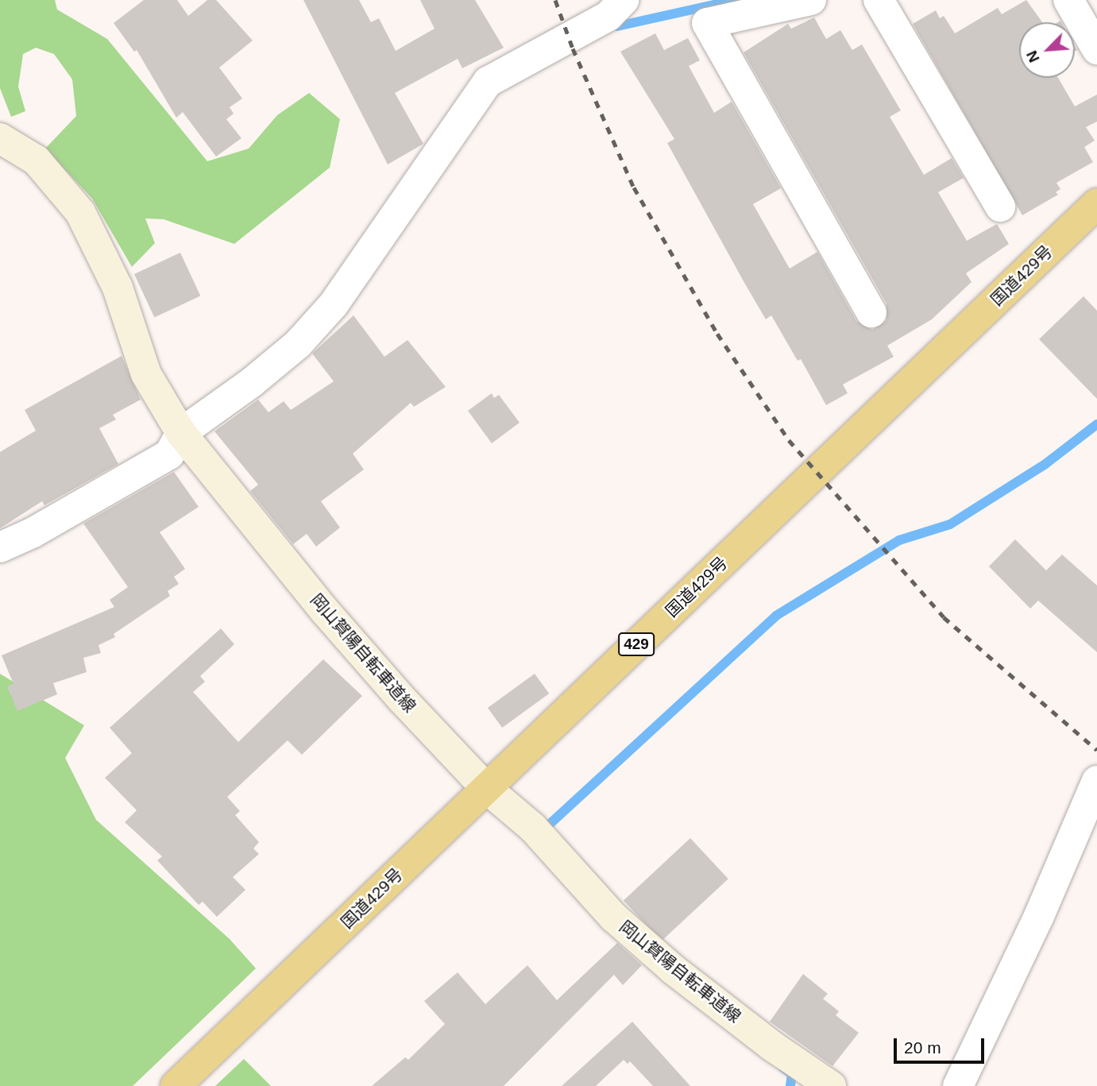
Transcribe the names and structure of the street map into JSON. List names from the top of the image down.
{
  "streets": {
    "highway": ["国道429号", "429"],
    "main road": ["岡山賀陽自転車道線"]
  },
  "crossings": [
    ["国道429号", "岡山賀陽自転車道線"]
  ],
  "scale_bar": "20 m",
  "north": "bottom left"
}
